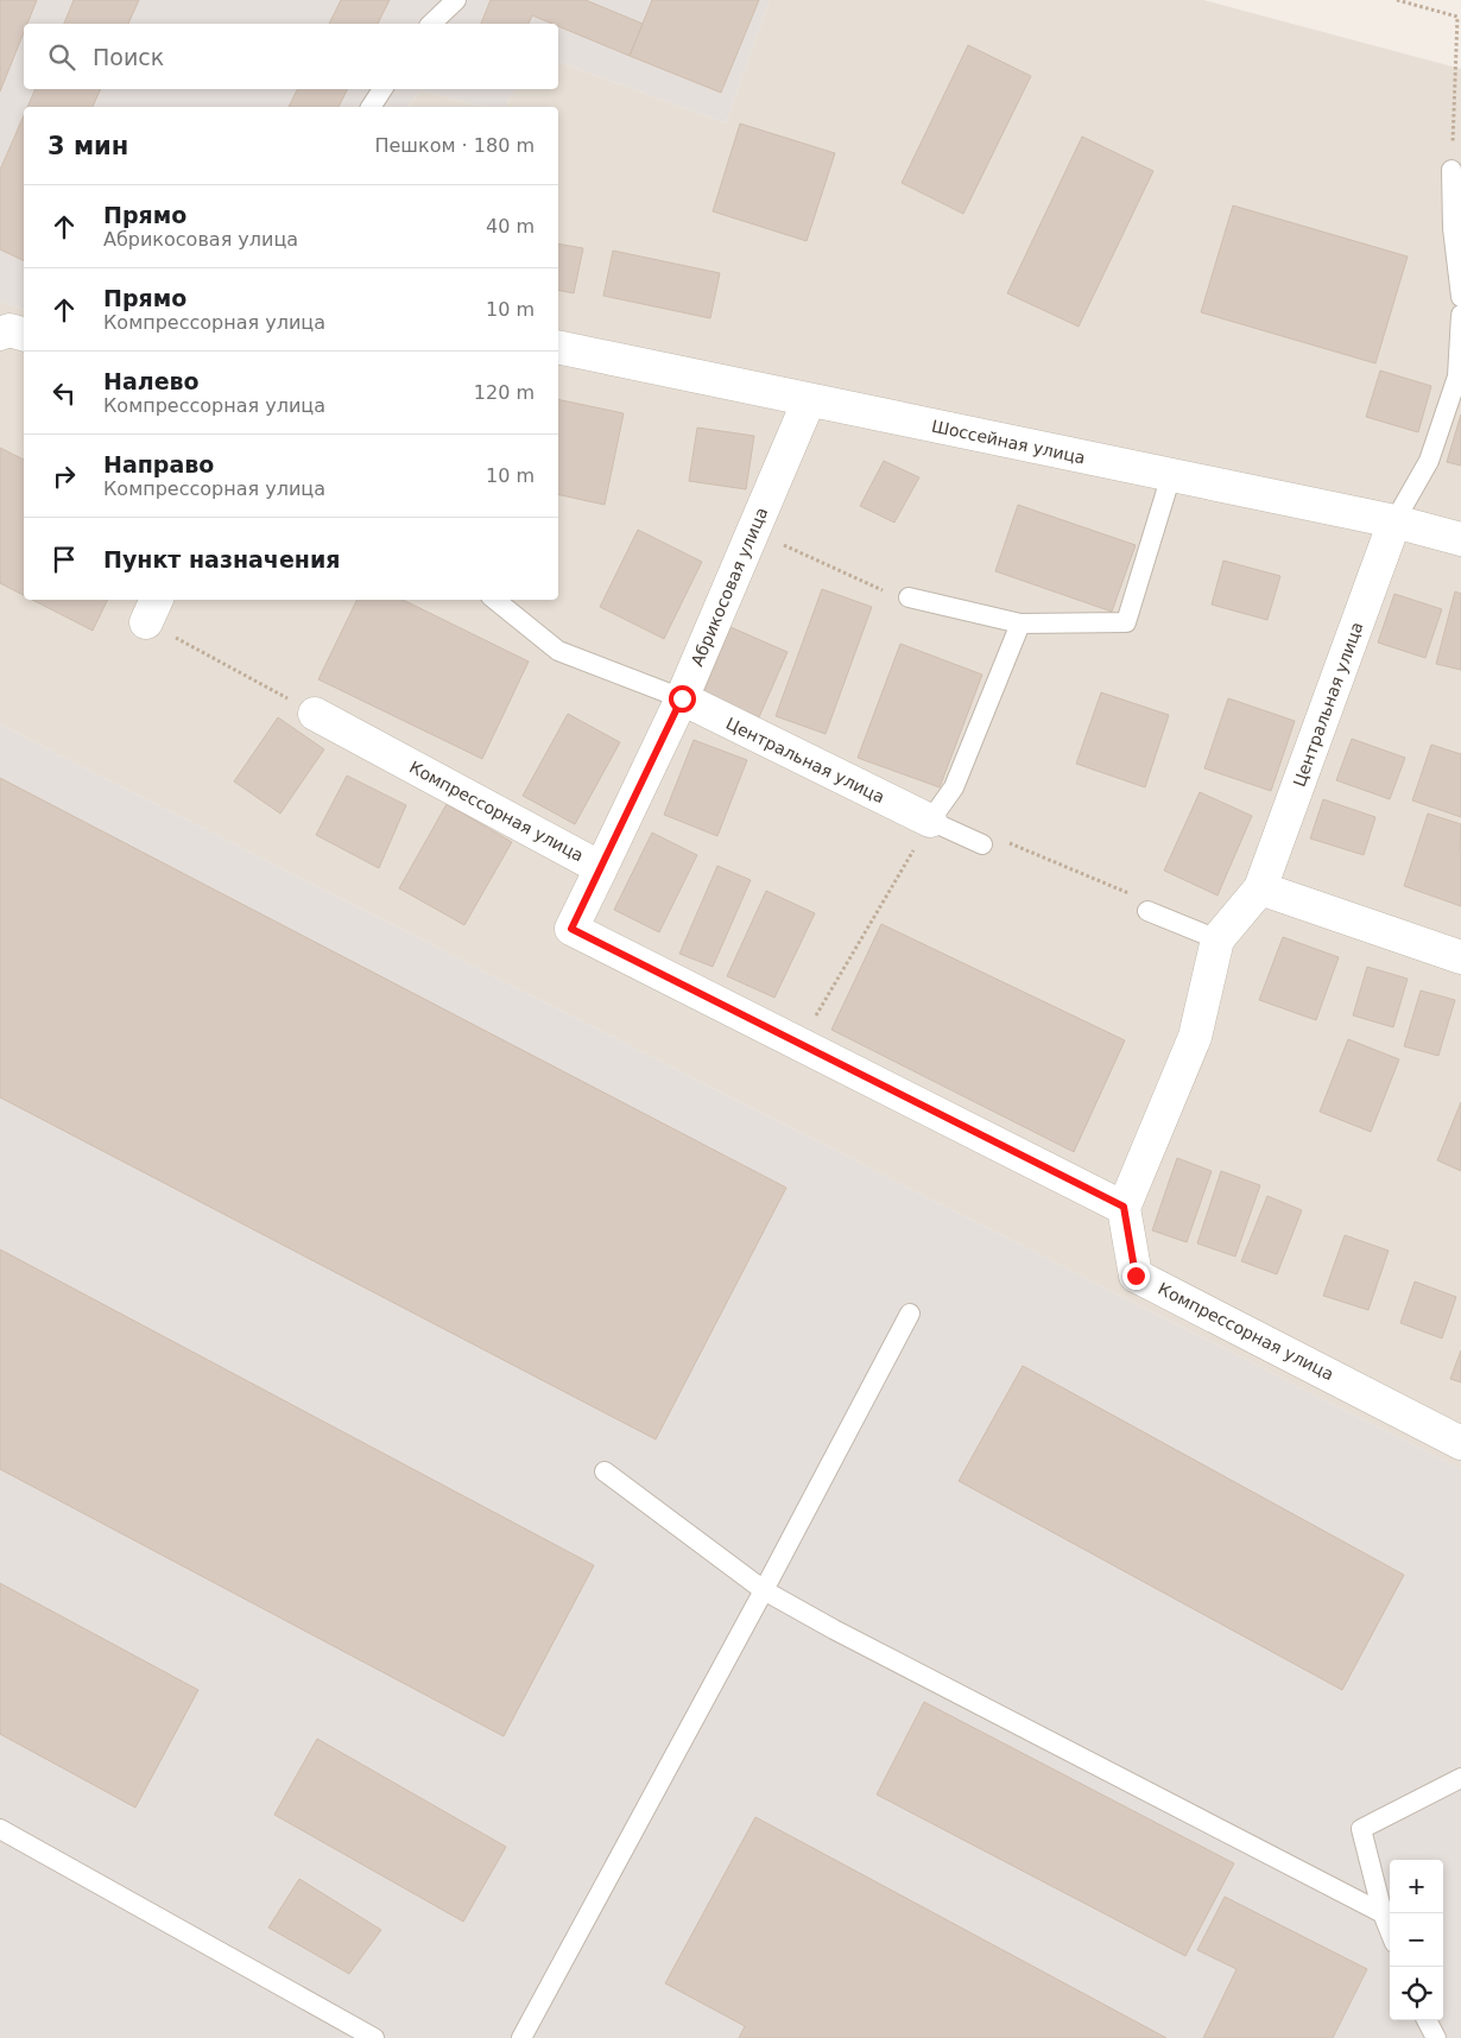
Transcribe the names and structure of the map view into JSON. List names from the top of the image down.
{
  "streets": {
    "street": [
      "Шоссейная улица",
      "Абрикосовая улица",
      "Центральная улица",
      "Компрессорная улица"
    ]
  },
  "crossings": [
    ["Шоссейная улица", "Абрикосовая улица"],
    ["Шоссейная улица", "Центральная улица"],
    ["Абрикосовая улица", "Центральная улица"],
    ["Абрикосовая улица", "Компрессорная улица"],
    ["Центральная улица", "Компрессорная улица"]
  ],
  "page": {
    "search": "Поиск",
    "heading": ["3 мин", "Пешком · 180 m"],
    "list": [
      ["Прямо", "Абрикосовая улица", "40 m"],
      ["Прямо", "Компрессорная улица", "10 m"],
      ["Налево", "Компрессорная улица", "120 m"],
      ["Направо", "Компрессорная улица", "10 m"],
      "Пункт назначения"
    ],
    "map_buttons": ["+", "−"]
  }
}
